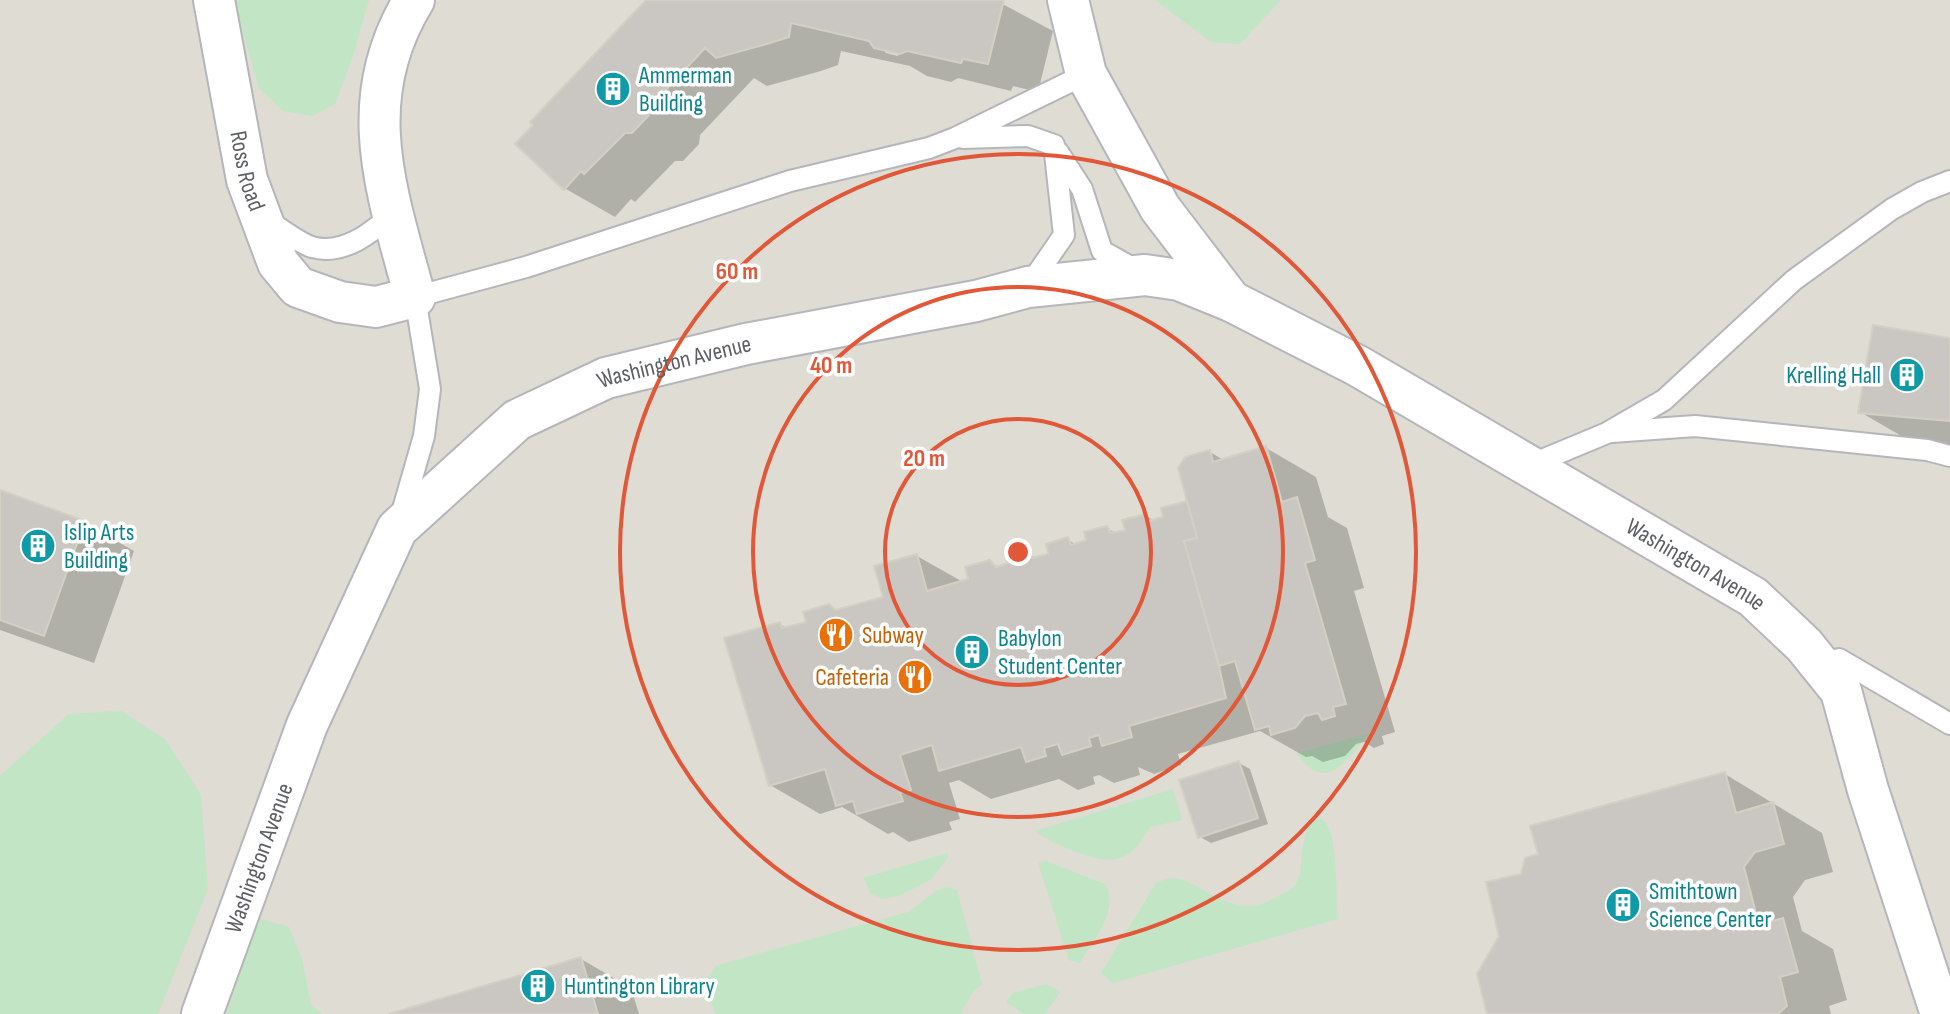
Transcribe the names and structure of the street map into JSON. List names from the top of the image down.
{
  "streets": {
    "street": ["Ross Road", "Washington Avenue"]
  },
  "crossings": [
    ["Ross Road", "Washington Avenue"]
  ],
  "places": {
    "building": [
      "Ammerman Building",
      "Krelling Hall",
      "Islip Arts Building",
      "Babylon Student Center",
      "Smithtown Science Center",
      "Huntington Library"
    ],
    "restaurant": ["Subway", "Cafeteria"]
  },
  "rings": ["60 m", "40 m", "20 m"]
}
